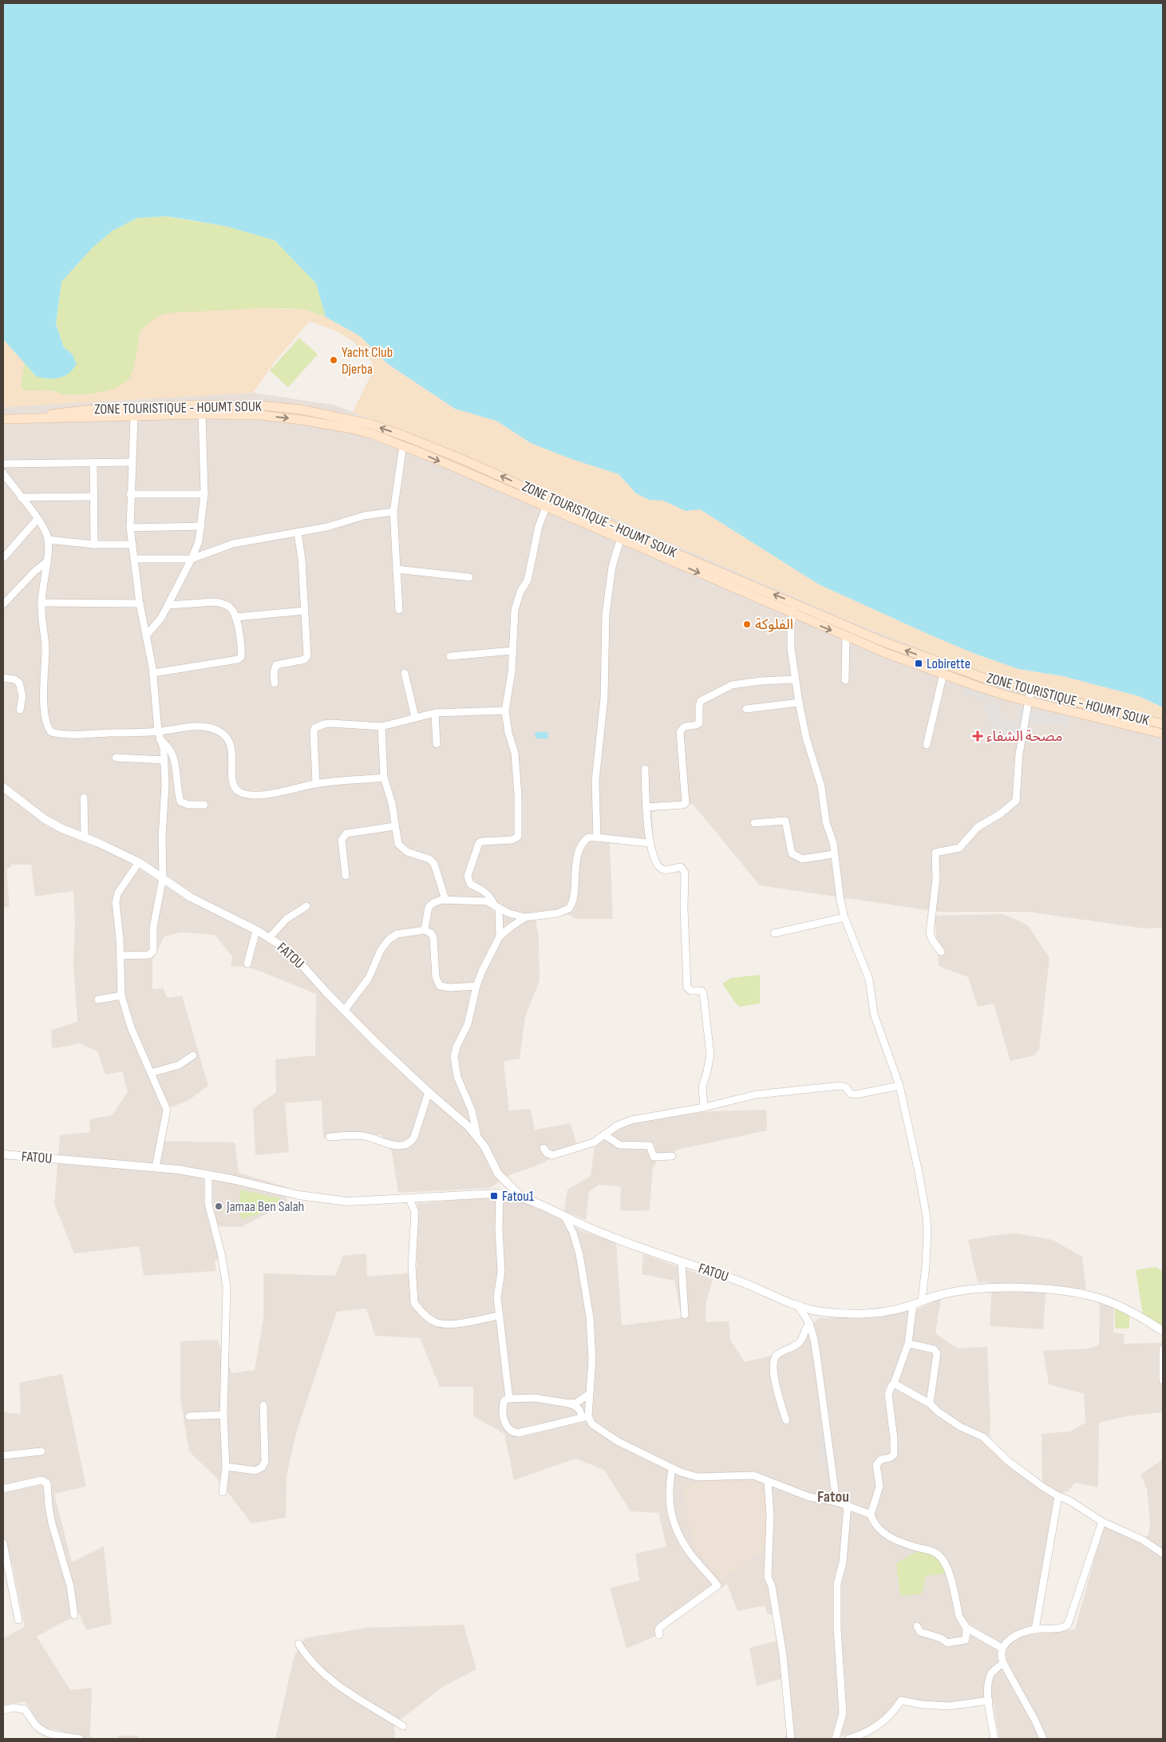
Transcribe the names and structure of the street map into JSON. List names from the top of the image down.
{
  "streets": {
    "main road": ["ZONE TOURISTIQUE - HOUMT SOUK"],
    "street": ["FATOU"]
  },
  "districts": ["Fatou"],
  "places": {
    "other": ["Yacht Club Djerba", "الفلوكة", "Jamaa Ben Salah"],
    "transit": ["Lobirette", "Fatou1"],
    "health": ["مصحة الشفاء"]
  }
}
